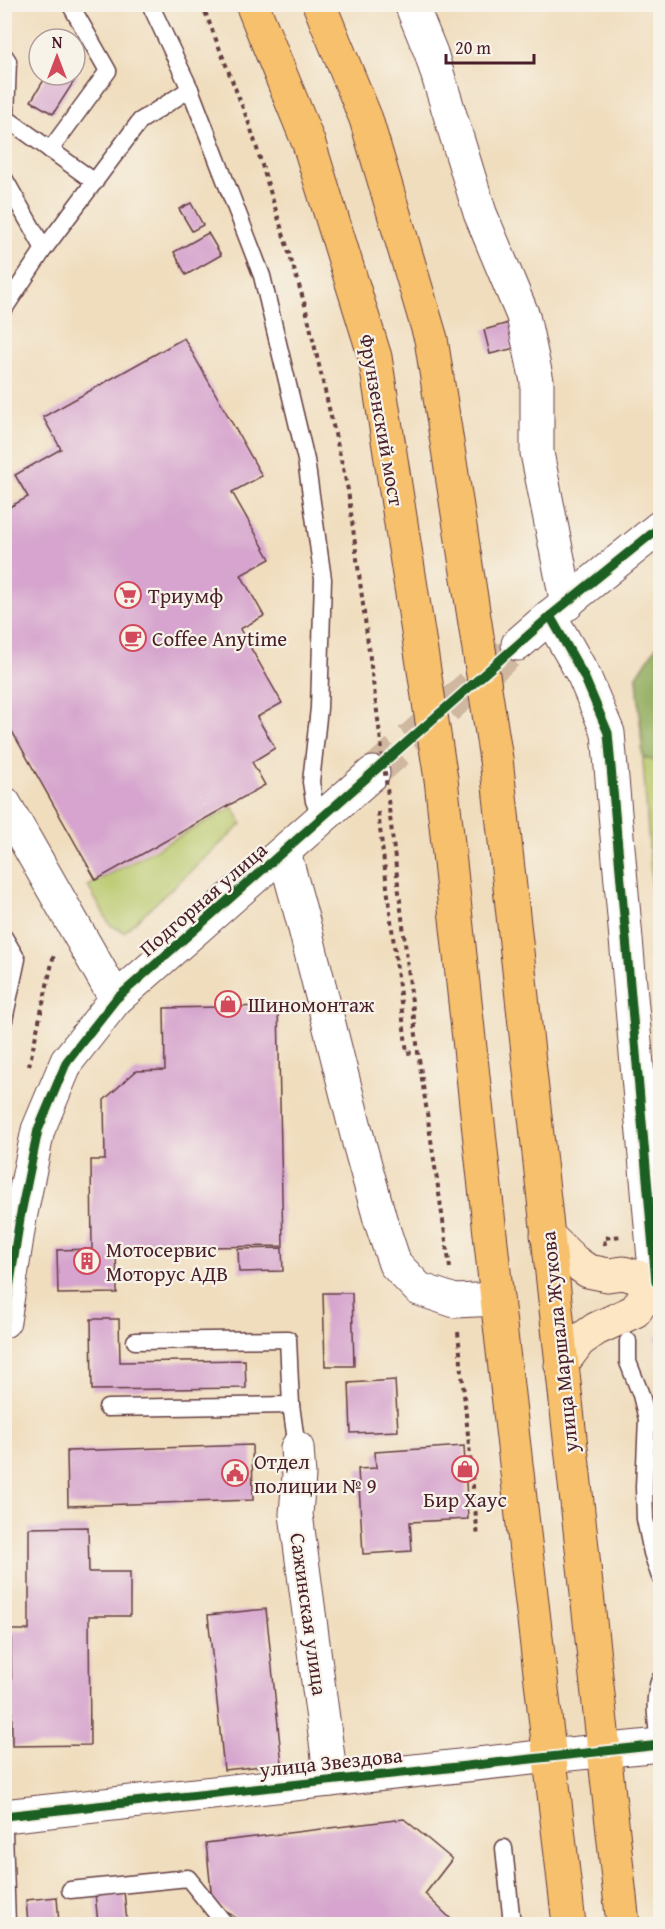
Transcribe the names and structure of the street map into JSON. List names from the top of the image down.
{
  "streets": {
    "main road": ["Фрунзенский мост", "улица Маршала Жукова"],
    "street": ["Подгорная улица", "Сажинская улица", "улица Звездова"]
  },
  "crossings": [
    ["улица Маршала Жукова", "улица Звездова"],
    ["Сажинская улица", "улица Звездова"]
  ],
  "places": {
    "supermarket": ["Триумф"],
    "cafe": ["Coffee Anytime"],
    "shop": ["Шиномонтаж", "Бир Хаус"],
    "building": ["Мотосервис Моторус АДВ"],
    "public building": ["Отдел полиции № 9"]
  },
  "scale_bar": "20 m",
  "north": "top"
}
